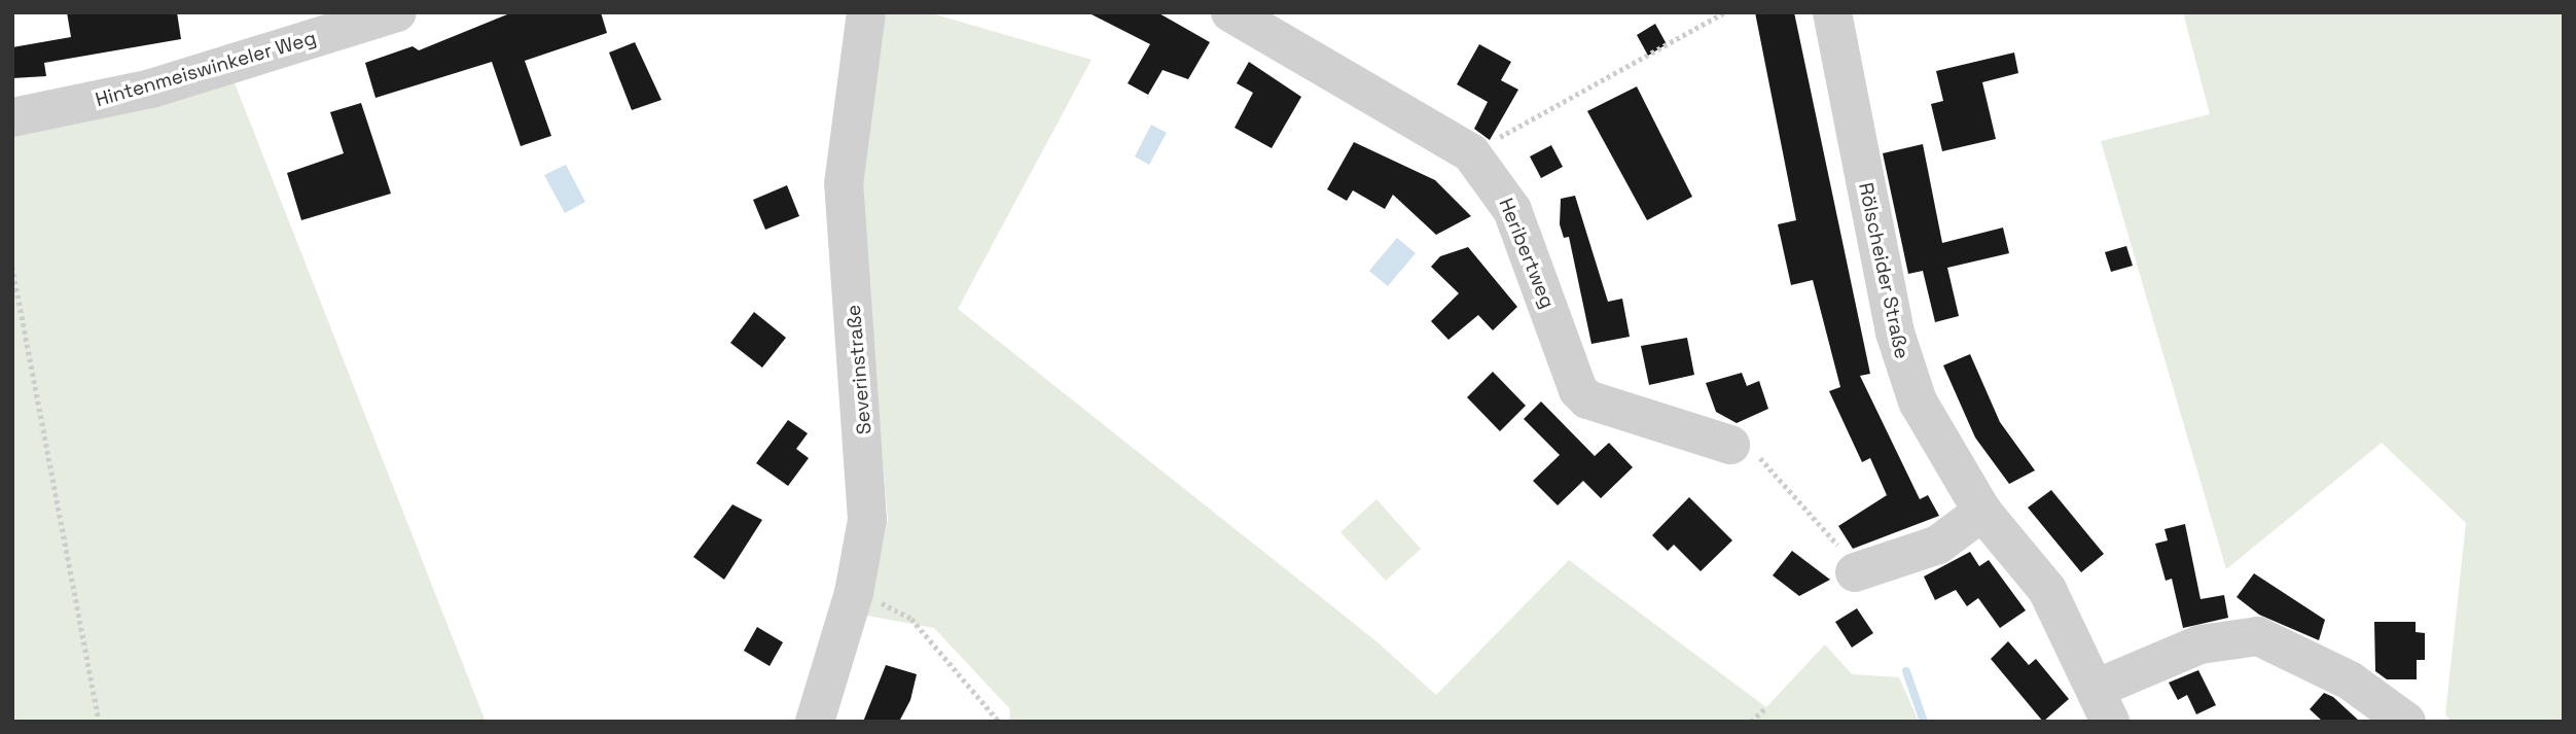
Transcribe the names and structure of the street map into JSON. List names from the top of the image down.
{
  "streets": {
    "street": [
      "Hintenmeiswinkeler Weg",
      "Heribertweg",
      "Rölscheider Straße",
      "Severinstraße"
    ]
  }
}
